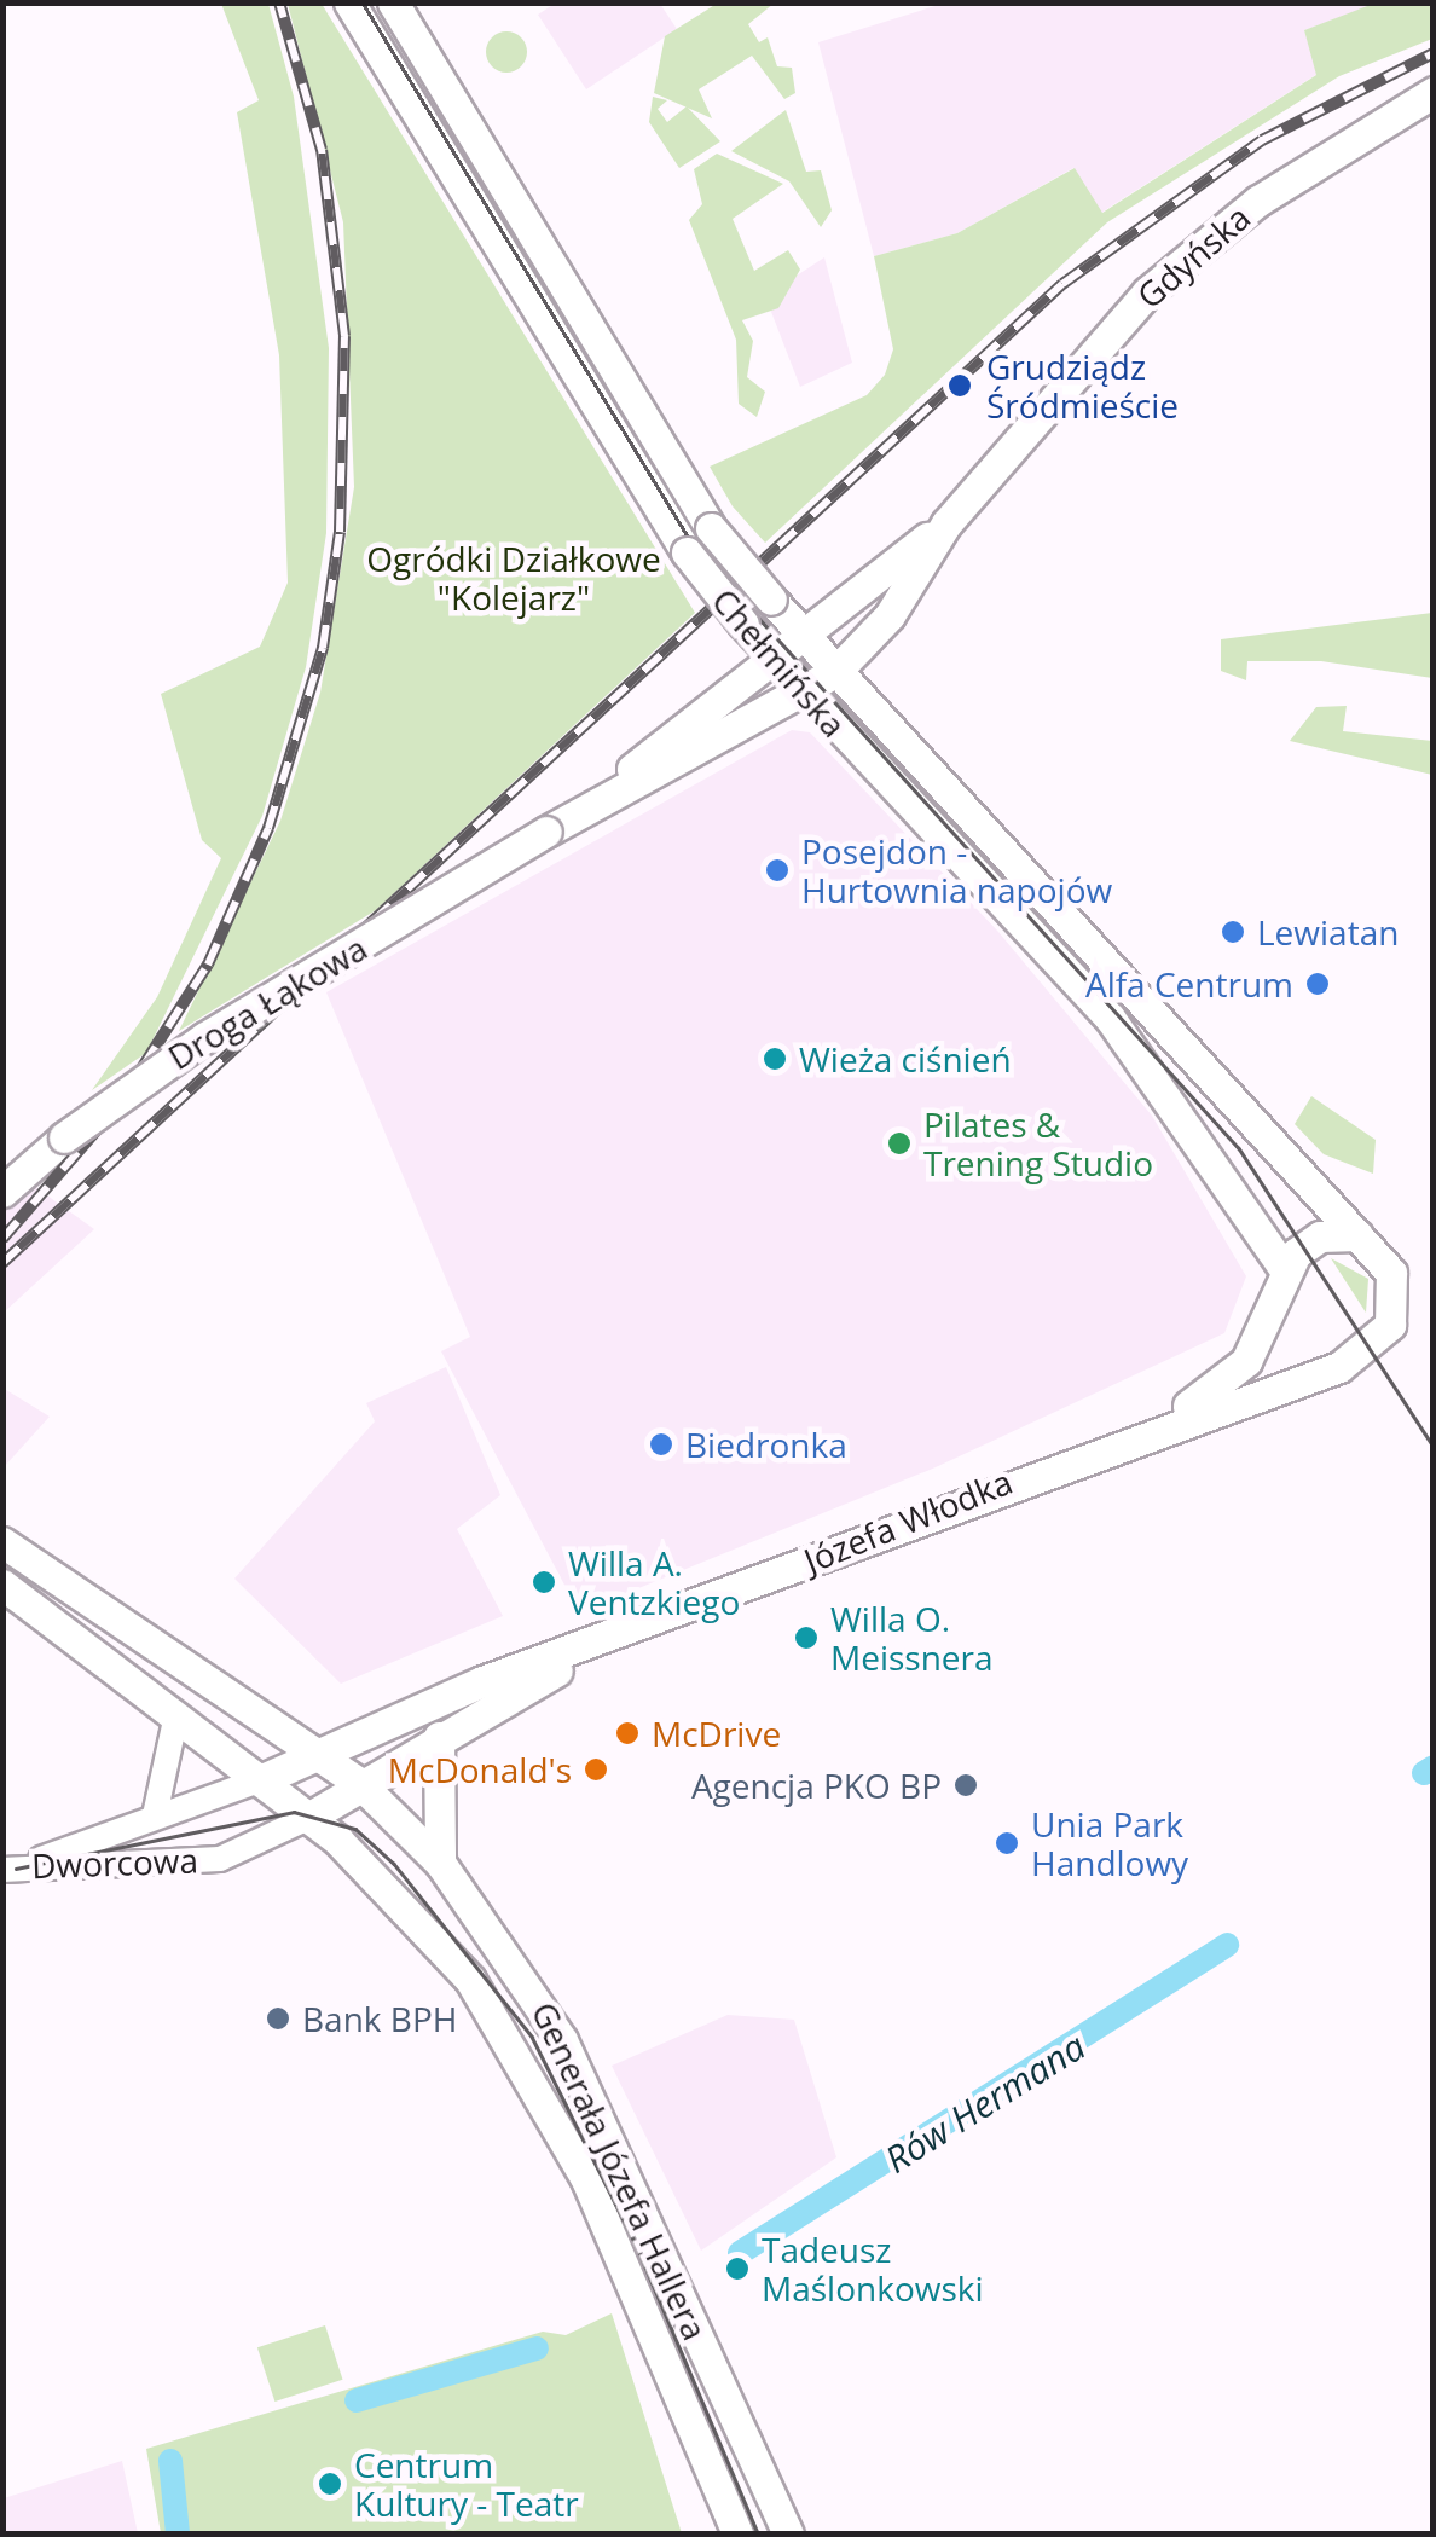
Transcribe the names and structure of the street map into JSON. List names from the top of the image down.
{
  "streets": {
    "main road": [
      "Gdyńska",
      "Chełmińska",
      "Droga Łąkowa",
      "Józefa Włodka",
      "Generała Józefa Hallera"
    ],
    "street": ["Dworcowa"]
  },
  "crossings": [
    ["Gdyńska", "Chełmińska"],
    ["Gdyńska", "Droga Łąkowa"],
    ["Chełmińska", "Droga Łąkowa"],
    ["Chełmińska", "Józefa Włodka"],
    ["Józefa Włodka", "Dworcowa"],
    ["Józefa Włodka", "Generała Józefa Hallera"],
    ["Dworcowa", "Generała Józefa Hallera"]
  ],
  "water": ["Rów Hermana"],
  "parks": ["Ogródki Działkowe \"Kolejarz\""],
  "places": [
    "Grudziądz Śródmieście",
    "Posejdon - Hurtownia napojów",
    "Lewiatan",
    "Alfa Centrum",
    "Wieża ciśnień",
    "Pilates & Trening Studio",
    "Biedronka",
    "Willa A. Ventzkiego",
    "Willa O. Meissnera",
    "McDrive",
    "McDonald's",
    "Agencja PKO BP",
    "Unia Park Handlowy",
    "Bank BPH",
    "Tadeusz Maślonkowski",
    "Centrum Kultury - Teatr"
  ]
}
